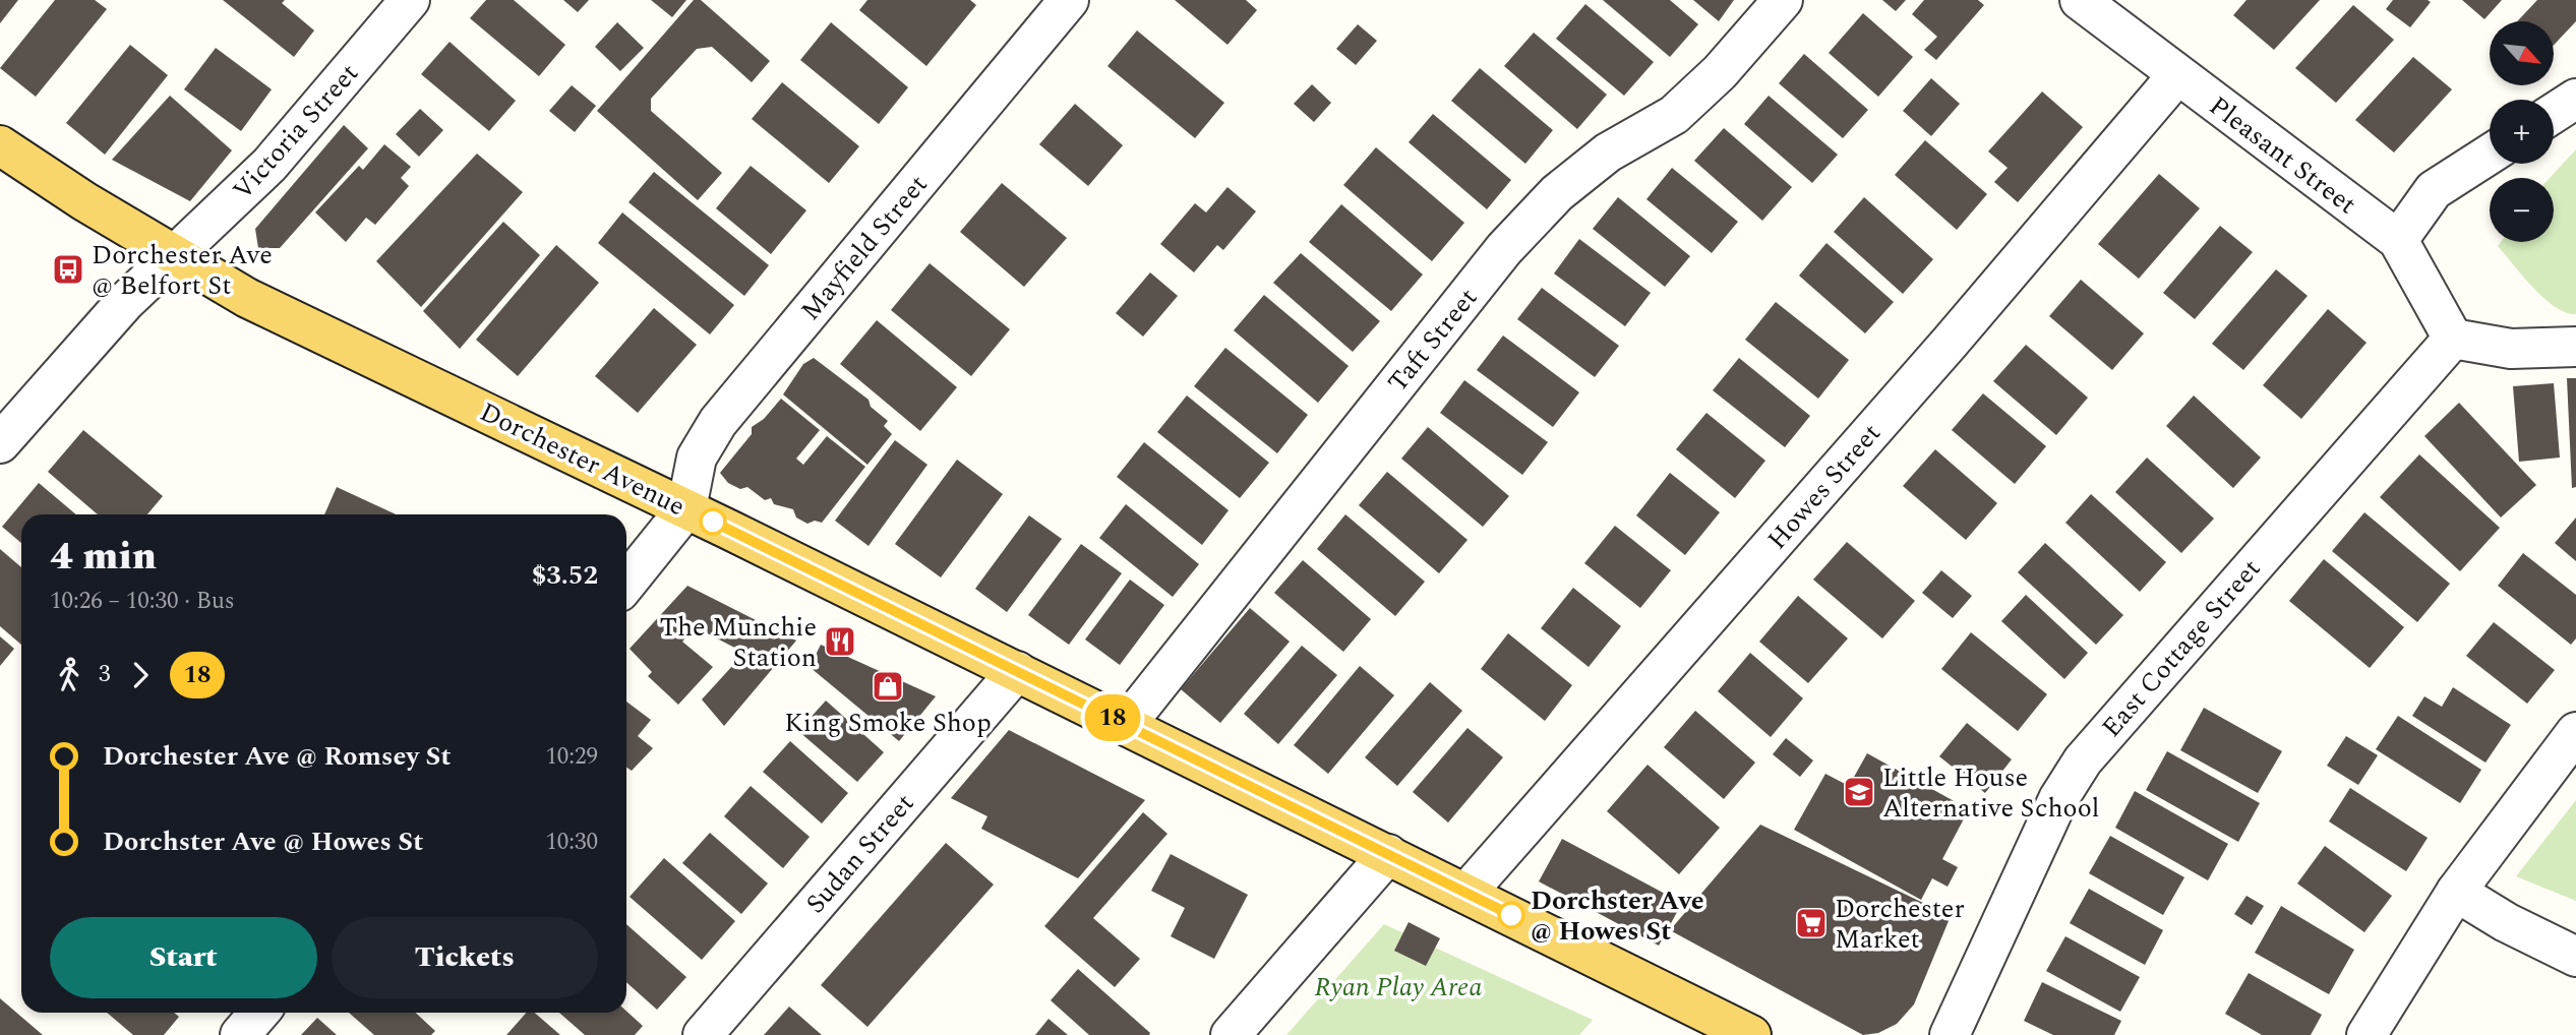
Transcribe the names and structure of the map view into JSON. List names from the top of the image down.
{
  "streets": {
    "main road": ["Dorchester Avenue"],
    "street": [
      "Victoria Street",
      "Pleasant Street",
      "Mayfield Street",
      "Taft Street",
      "Howes Street",
      "East Cottage Street",
      "Sudan Street"
    ]
  },
  "crossings": [
    ["Victoria Street", "Dorchester Avenue"],
    ["Pleasant Street", "Howes Street"],
    ["Pleasant Street", "East Cottage Street"],
    ["Mayfield Street", "Dorchester Avenue"],
    ["Taft Street", "Dorchester Avenue"],
    ["Dorchester Avenue", "Howes Street"],
    ["Dorchester Avenue", "Sudan Street"]
  ],
  "parks": ["Ryan Play Area"],
  "places": {
    "bus stop": ["Dorchester Ave @ Belfort St"],
    "restaurant": ["The Munchie Station"],
    "shop": ["King Smoke Shop"],
    "school or university": ["Little House Alternative School"],
    "other": ["Dorchster Ave @ Howes St"],
    "supermarket": ["Dorchester Market"]
  },
  "lines": ["bus line 18"],
  "north": "bottom right",
  "page": {
    "on_map": "18",
    "map_buttons": ["+", "−"],
    "heading": ["4 min", "10:26 – 10:30 · Bus", "$3.52"],
    "legs": ["3", "18"],
    "list": [
      {
        "name": "Dorchester Ave @ Romsey St",
        "value": "10:29"
      },
      {
        "name": "Dorchster Ave @ Howes St",
        "value": "10:30"
      }
    ],
    "buttons": ["Start", "Tickets"]
  }
}
